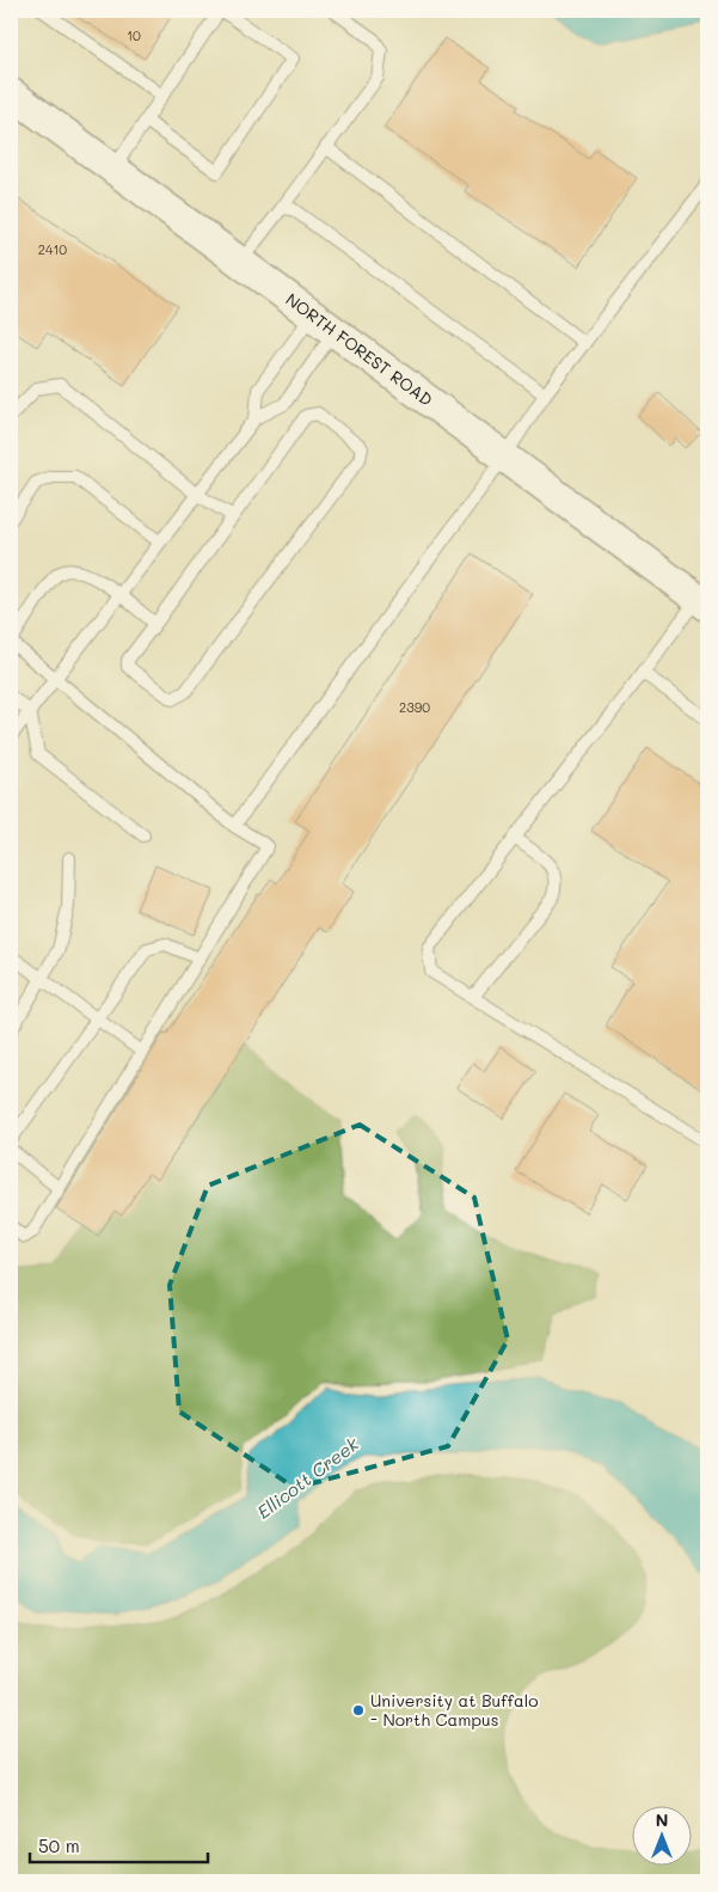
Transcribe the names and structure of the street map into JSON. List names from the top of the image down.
{
  "streets": {
    "street": ["NORTH FOREST ROAD"]
  },
  "water": ["Ellicott Creek"],
  "places": ["University at Buffalo - North Campus"],
  "house_numbers": ["10", "2410", "2390"],
  "scale_bar": "50 m",
  "north": "top"
}
